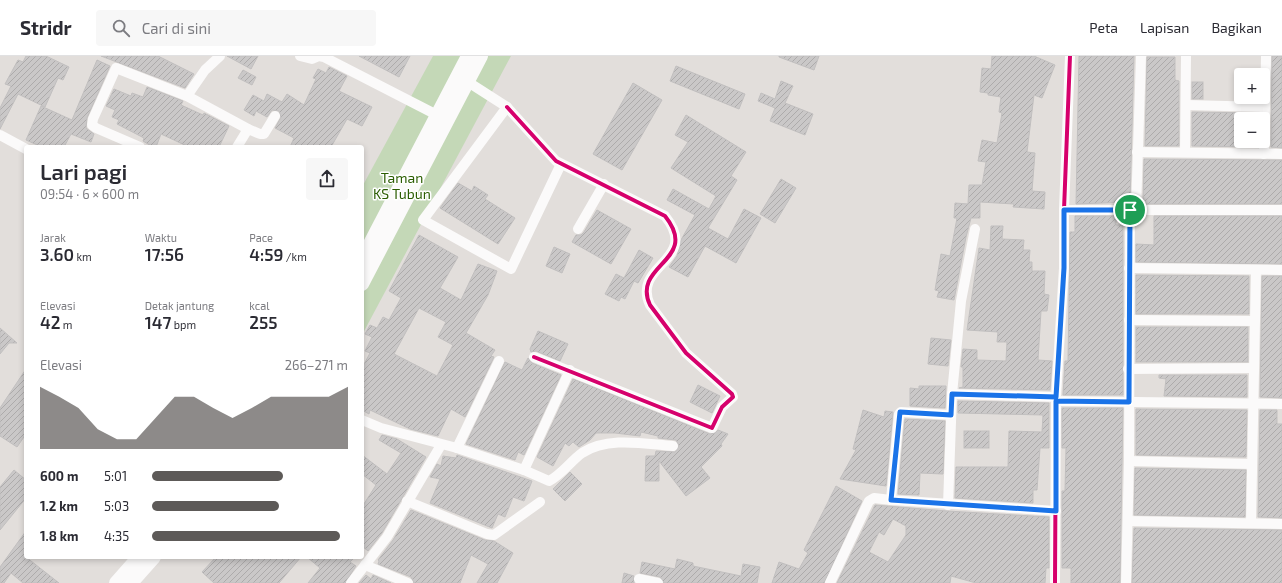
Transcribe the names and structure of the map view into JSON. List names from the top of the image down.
{
  "parks": ["Taman KS Tubun"],
  "page": {
    "header": "Stridr",
    "search": "Cari di sini",
    "nav": ["Peta", "Lapisan", "Bagikan"],
    "map_buttons": ["+", "−"],
    "heading": ["Lari pagi", "09:54 · 6 × 600 m"],
    "stats": [
      ["Jarak", "3.60 km"],
      ["Waktu", "17:56"],
      ["Pace", "4:59 /km"],
      ["Elevasi", "42 m"],
      ["Detak jantung", "147 bpm"],
      ["kcal", "255"]
    ],
    "chart": ["Elevasi", "266–271 m"],
    "list": [
      {
        "name": "600 m",
        "note": "5:01"
      },
      {
        "name": "1.2 km",
        "note": "5:03"
      },
      {
        "name": "1.8 km",
        "note": "4:35"
      }
    ]
  }
}
